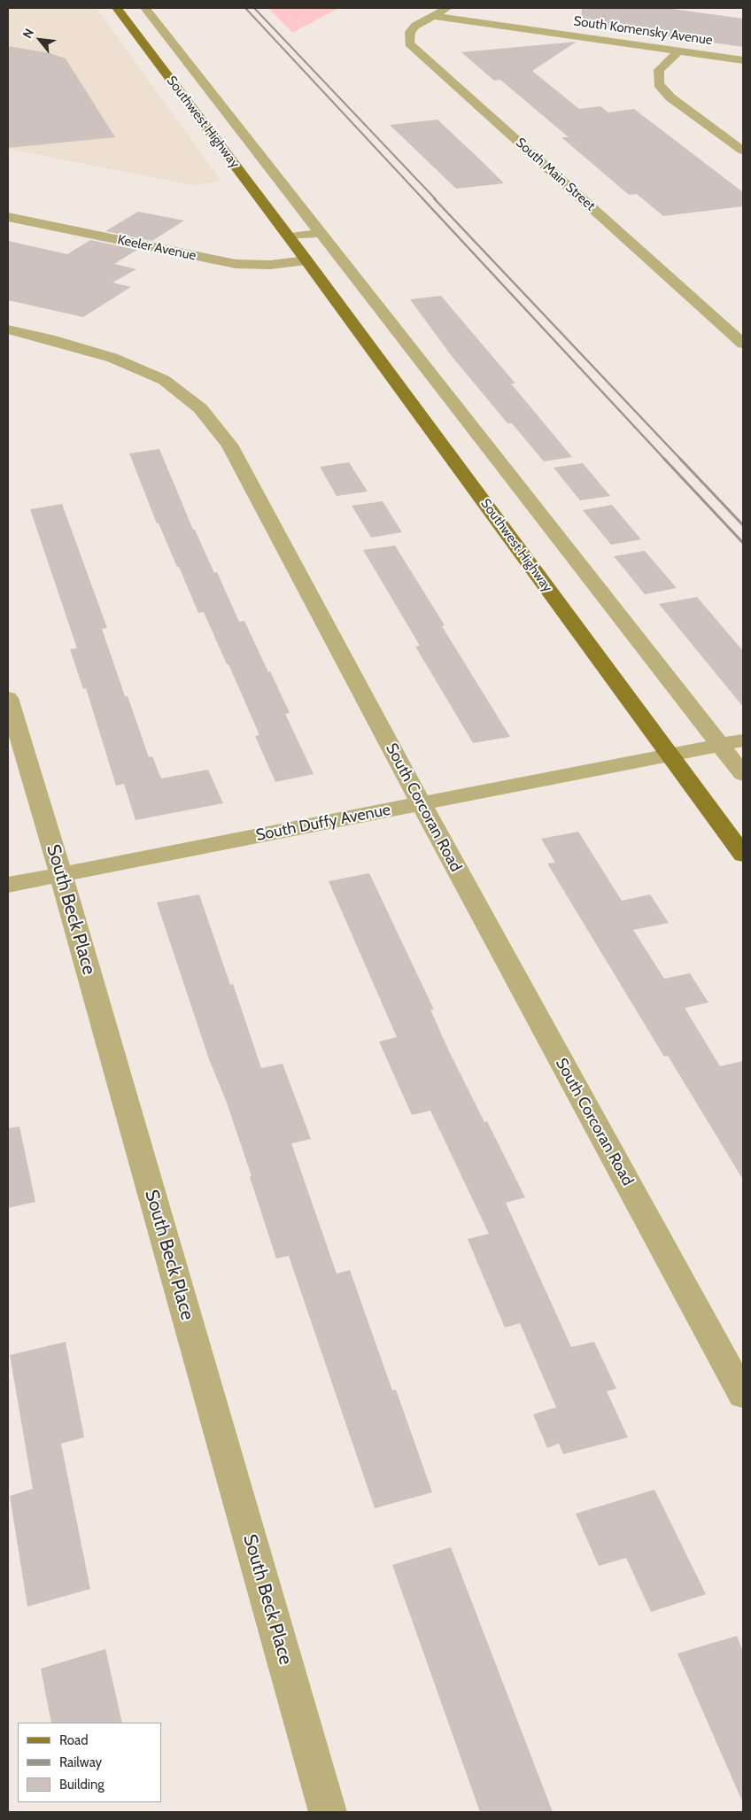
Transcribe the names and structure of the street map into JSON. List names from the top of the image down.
{
  "streets": {
    "main road": ["Southwest Highway"],
    "street": [
      "South Komensky Avenue",
      "South Main Street",
      "Keeler Avenue",
      "South Corcoran Road",
      "South Duffy Avenue",
      "South Beck Place"
    ]
  },
  "crossings": [
    ["South Komensky Avenue", "South Main Street"],
    ["Southwest Highway", "Keeler Avenue"],
    ["Southwest Highway", "South Duffy Avenue"],
    ["South Corcoran Road", "South Duffy Avenue"],
    ["South Duffy Avenue", "South Beck Place"]
  ],
  "legend": ["Road", "Railway", "Building"],
  "north": "top left"
}
